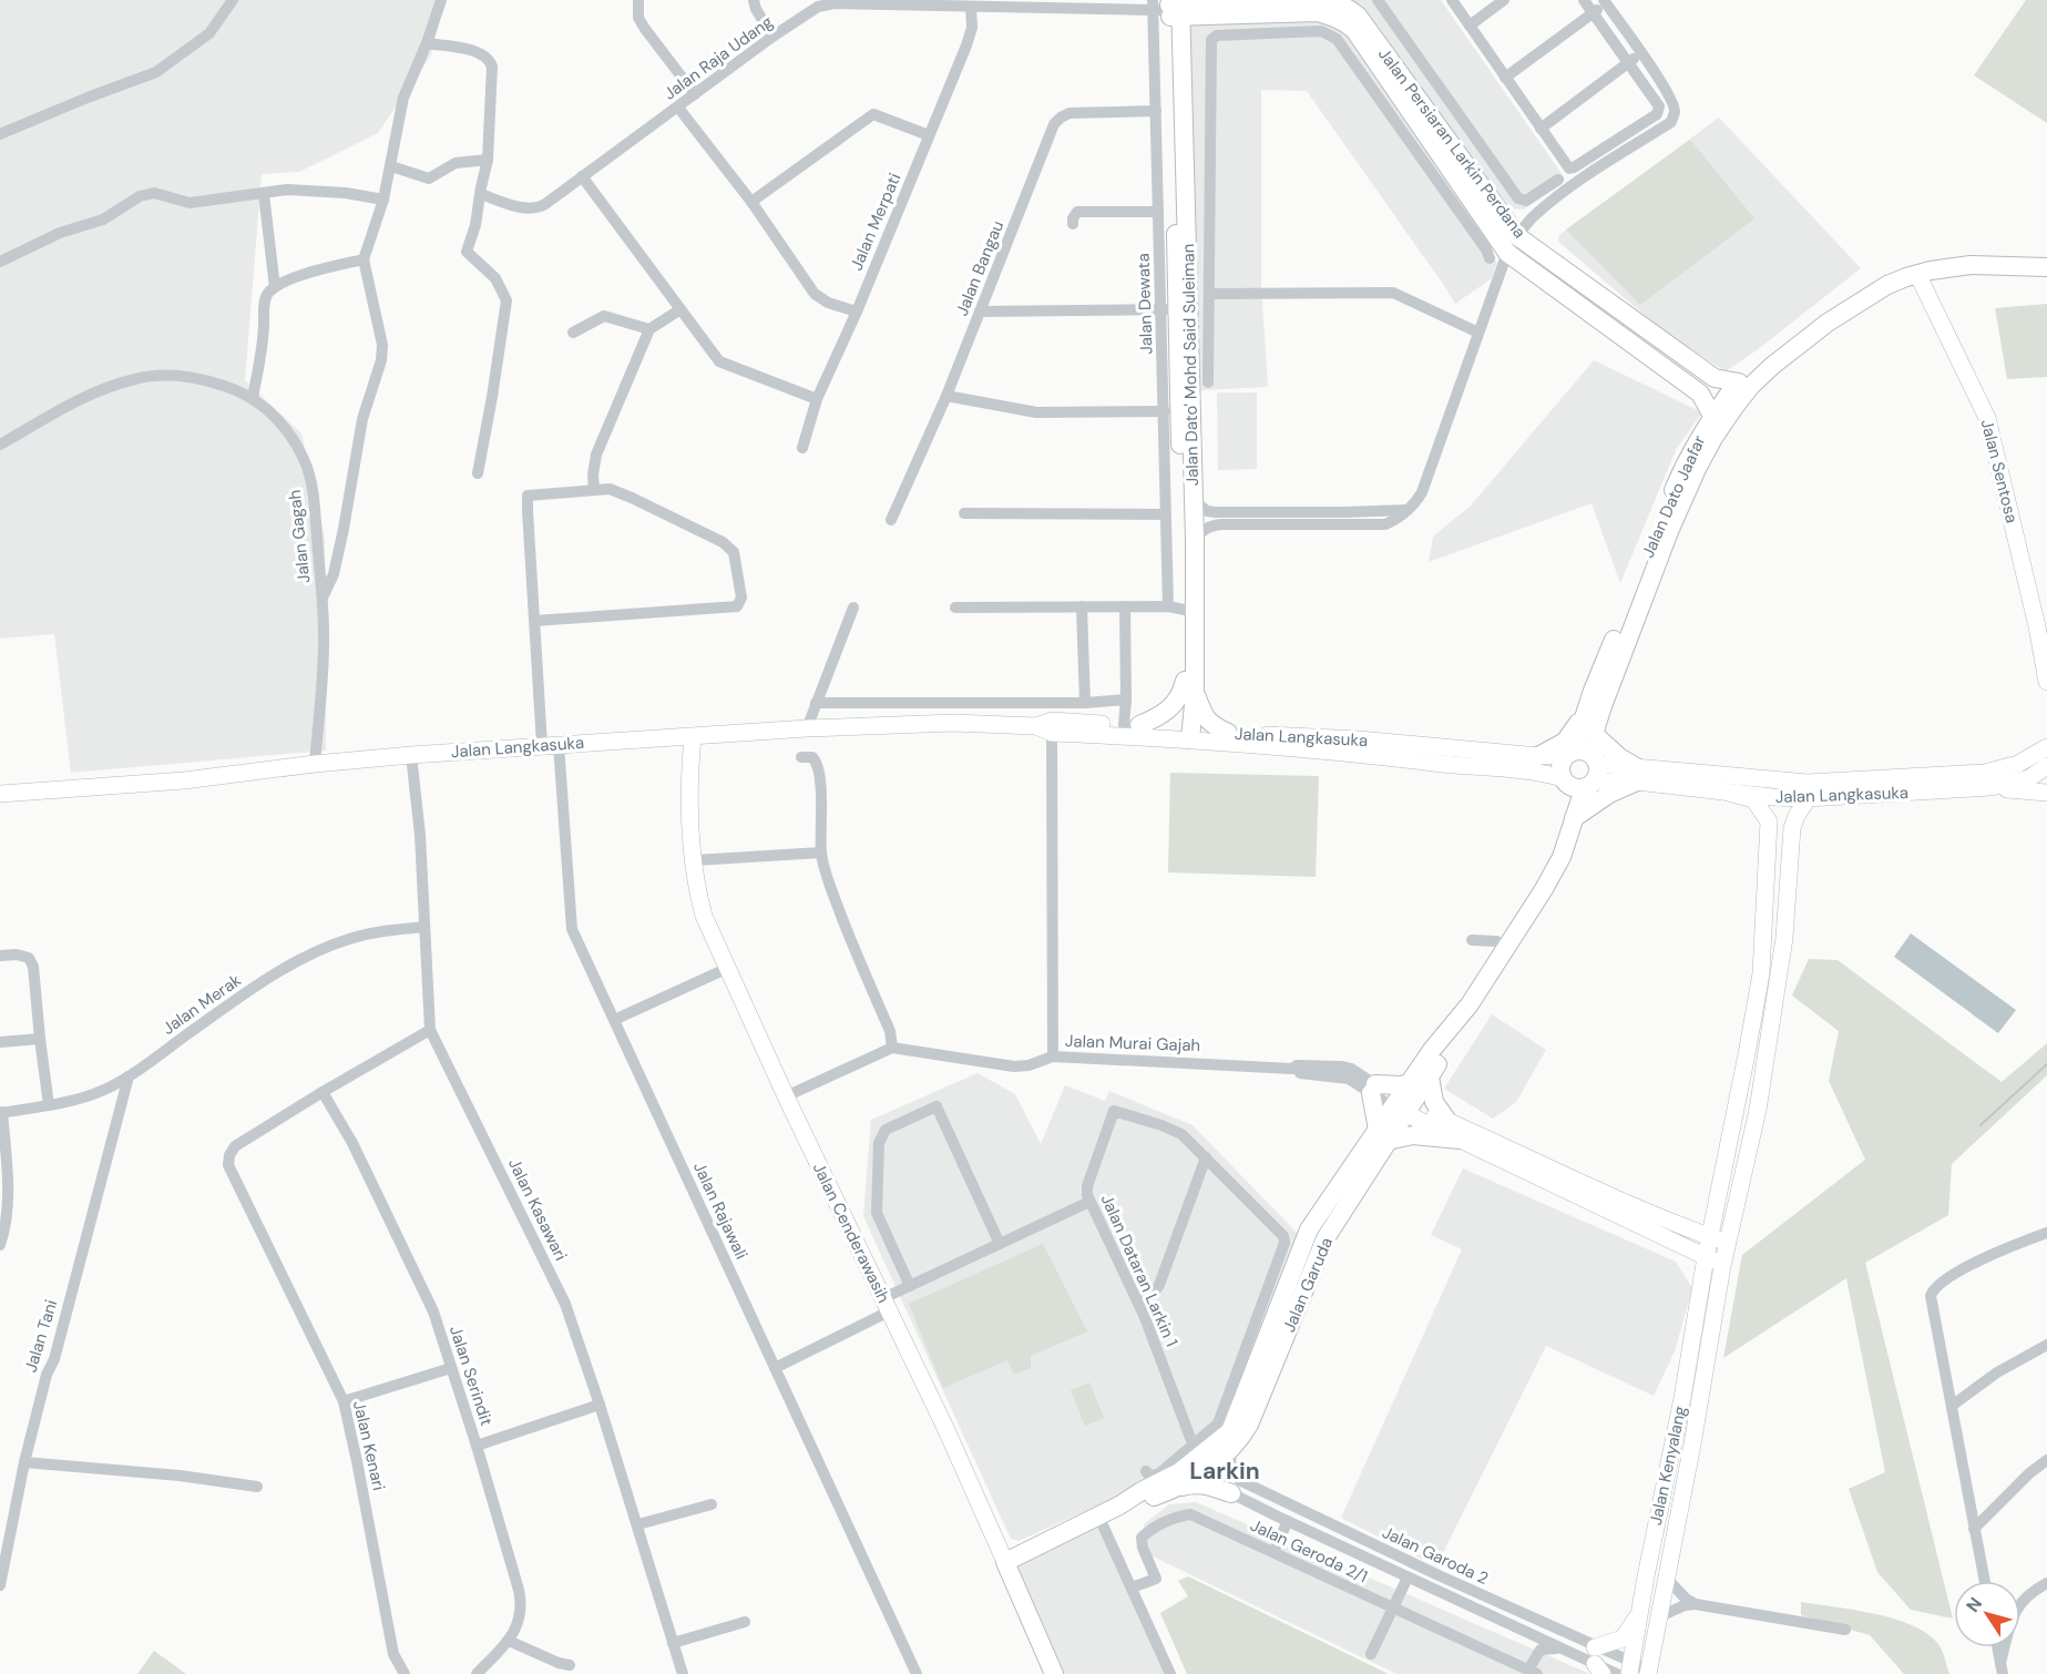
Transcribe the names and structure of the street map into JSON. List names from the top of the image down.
{
  "streets": {
    "main road": [
      "Jalan Persiaran Larkin Perdana",
      "Jalan Dato' Mohd Said Suleiman",
      "Jalan Dato Jaafar",
      "Jalan Cenderawasih",
      "Jalan Garuda"
    ],
    "street": [
      "Jalan Raja Udang",
      "Jalan Merpati",
      "Jalan Bangau",
      "Jalan Dewata",
      "Jalan Sentosa",
      "Jalan Gagah",
      "Jalan Langkasuka",
      "Jalan Merak",
      "Jalan Murai Gajah",
      "Jalan Kasawari",
      "Jalan Rajawali",
      "Jalan Dataran Larkin 1",
      "Jalan Tani",
      "Jalan Serindit",
      "Jalan Kenari",
      "Jalan Kenyalang",
      "Jalan Geroda 2/1",
      "Jalan Garoda 2"
    ]
  },
  "crossings": [
    ["Jalan Raja Udang", "Jalan Persiaran Larkin Perdana"],
    ["Jalan Raja Udang", "Jalan Merpati"],
    ["Jalan Raja Udang", "Jalan Dewata"],
    ["Jalan Raja Udang", "Jalan Dato' Mohd Said Suleiman"],
    ["Jalan Persiaran Larkin Perdana", "Jalan Dewata"],
    ["Jalan Persiaran Larkin Perdana", "Jalan Dato' Mohd Said Suleiman"],
    ["Jalan Persiaran Larkin Perdana", "Jalan Dato Jaafar"],
    ["Jalan Bangau", "Jalan Dewata"],
    ["Jalan Dewata", "Jalan Dato' Mohd Said Suleiman"],
    ["Jalan Dato' Mohd Said Suleiman", "Jalan Langkasuka"],
    ["Jalan Sentosa", "Jalan Dato Jaafar"],
    ["Jalan Dato Jaafar", "Jalan Langkasuka"],
    ["Jalan Dato Jaafar", "Jalan Garuda"],
    ["Jalan Gagah", "Jalan Langkasuka"],
    ["Jalan Langkasuka", "Jalan Kasawari"],
    ["Jalan Langkasuka", "Jalan Rajawali"],
    ["Jalan Langkasuka", "Jalan Cenderawasih"],
    ["Jalan Langkasuka", "Jalan Garuda"],
    ["Jalan Langkasuka", "Jalan Kenyalang"],
    ["Jalan Merak", "Jalan Kasawari"],
    ["Jalan Merak", "Jalan Tani"],
    ["Jalan Murai Gajah", "Jalan Garuda"],
    ["Jalan Cenderawasih", "Jalan Garuda"],
    ["Jalan Dataran Larkin 1", "Jalan Garuda"],
    ["Jalan Dataran Larkin 1", "Jalan Garoda 2"],
    ["Jalan Garuda", "Jalan Garoda 2"],
    ["Jalan Serindit", "Jalan Kenari"],
    ["Jalan Kenyalang", "Jalan Garoda 2"]
  ],
  "districts": ["Larkin"],
  "north": "top left"
}
